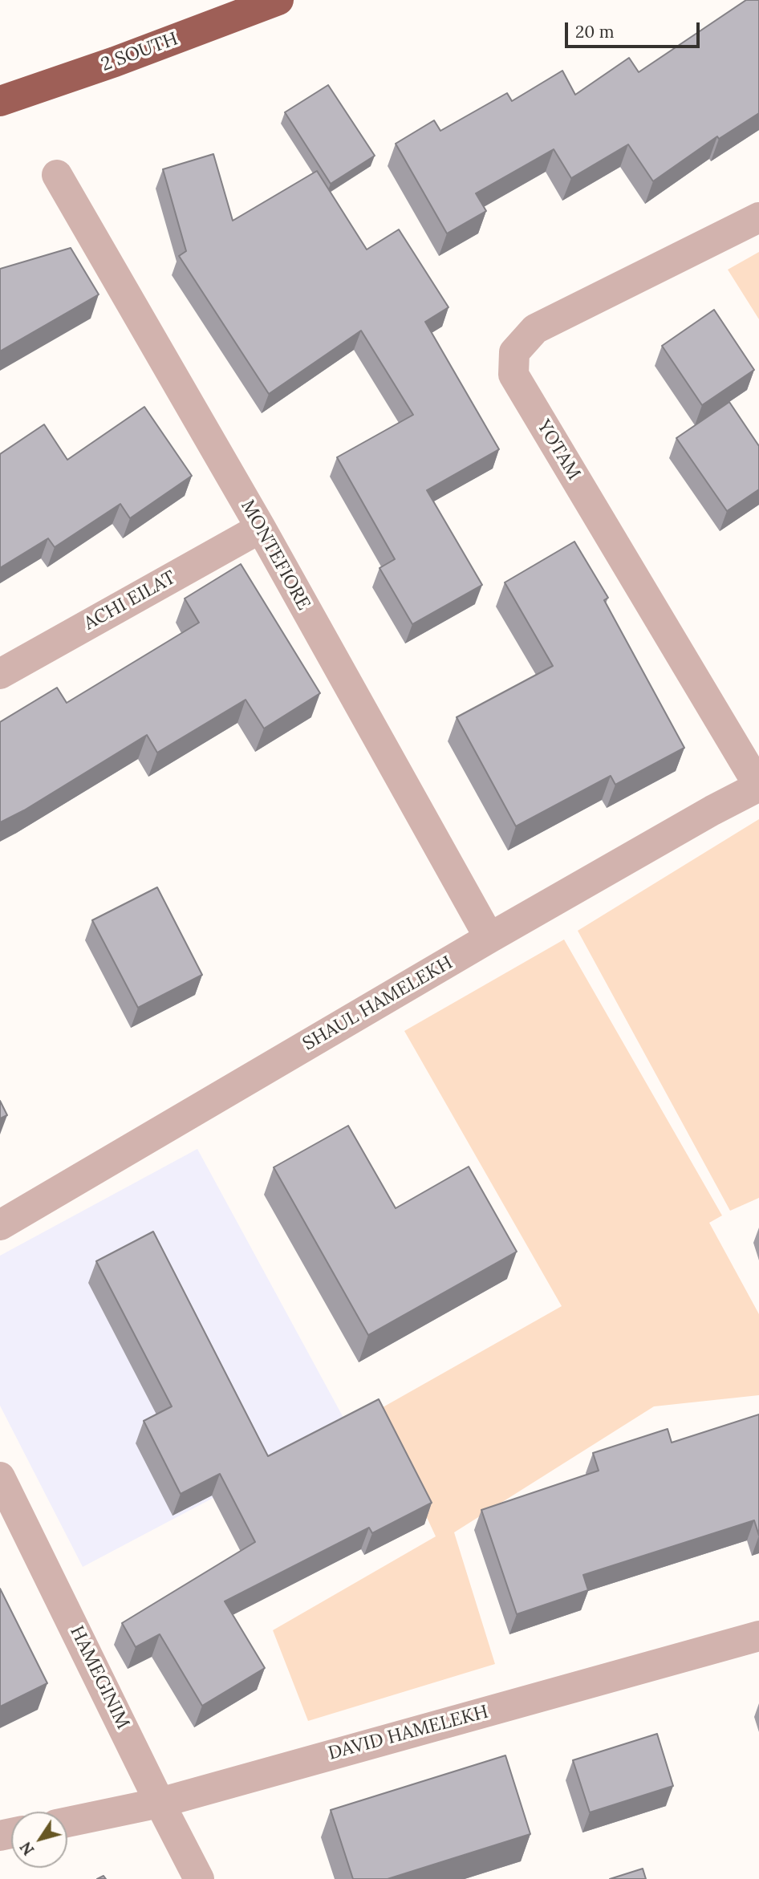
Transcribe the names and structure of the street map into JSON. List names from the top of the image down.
{
  "streets": {
    "highway": ["2 SOUTH"],
    "street": [
      "YOTAM",
      "MONTEFIORE",
      "ACHI EILAT",
      "SHAUL HAMELEKH",
      "HAMEGINIM",
      "DAVID HAMELEKH"
    ]
  },
  "crossings": [
    ["YOTAM", "SHAUL HAMELEKH"],
    ["MONTEFIORE", "ACHI EILAT"],
    ["MONTEFIORE", "SHAUL HAMELEKH"],
    ["HAMEGINIM", "DAVID HAMELEKH"]
  ],
  "scale_bar": "20 m",
  "north": "bottom left"
}
